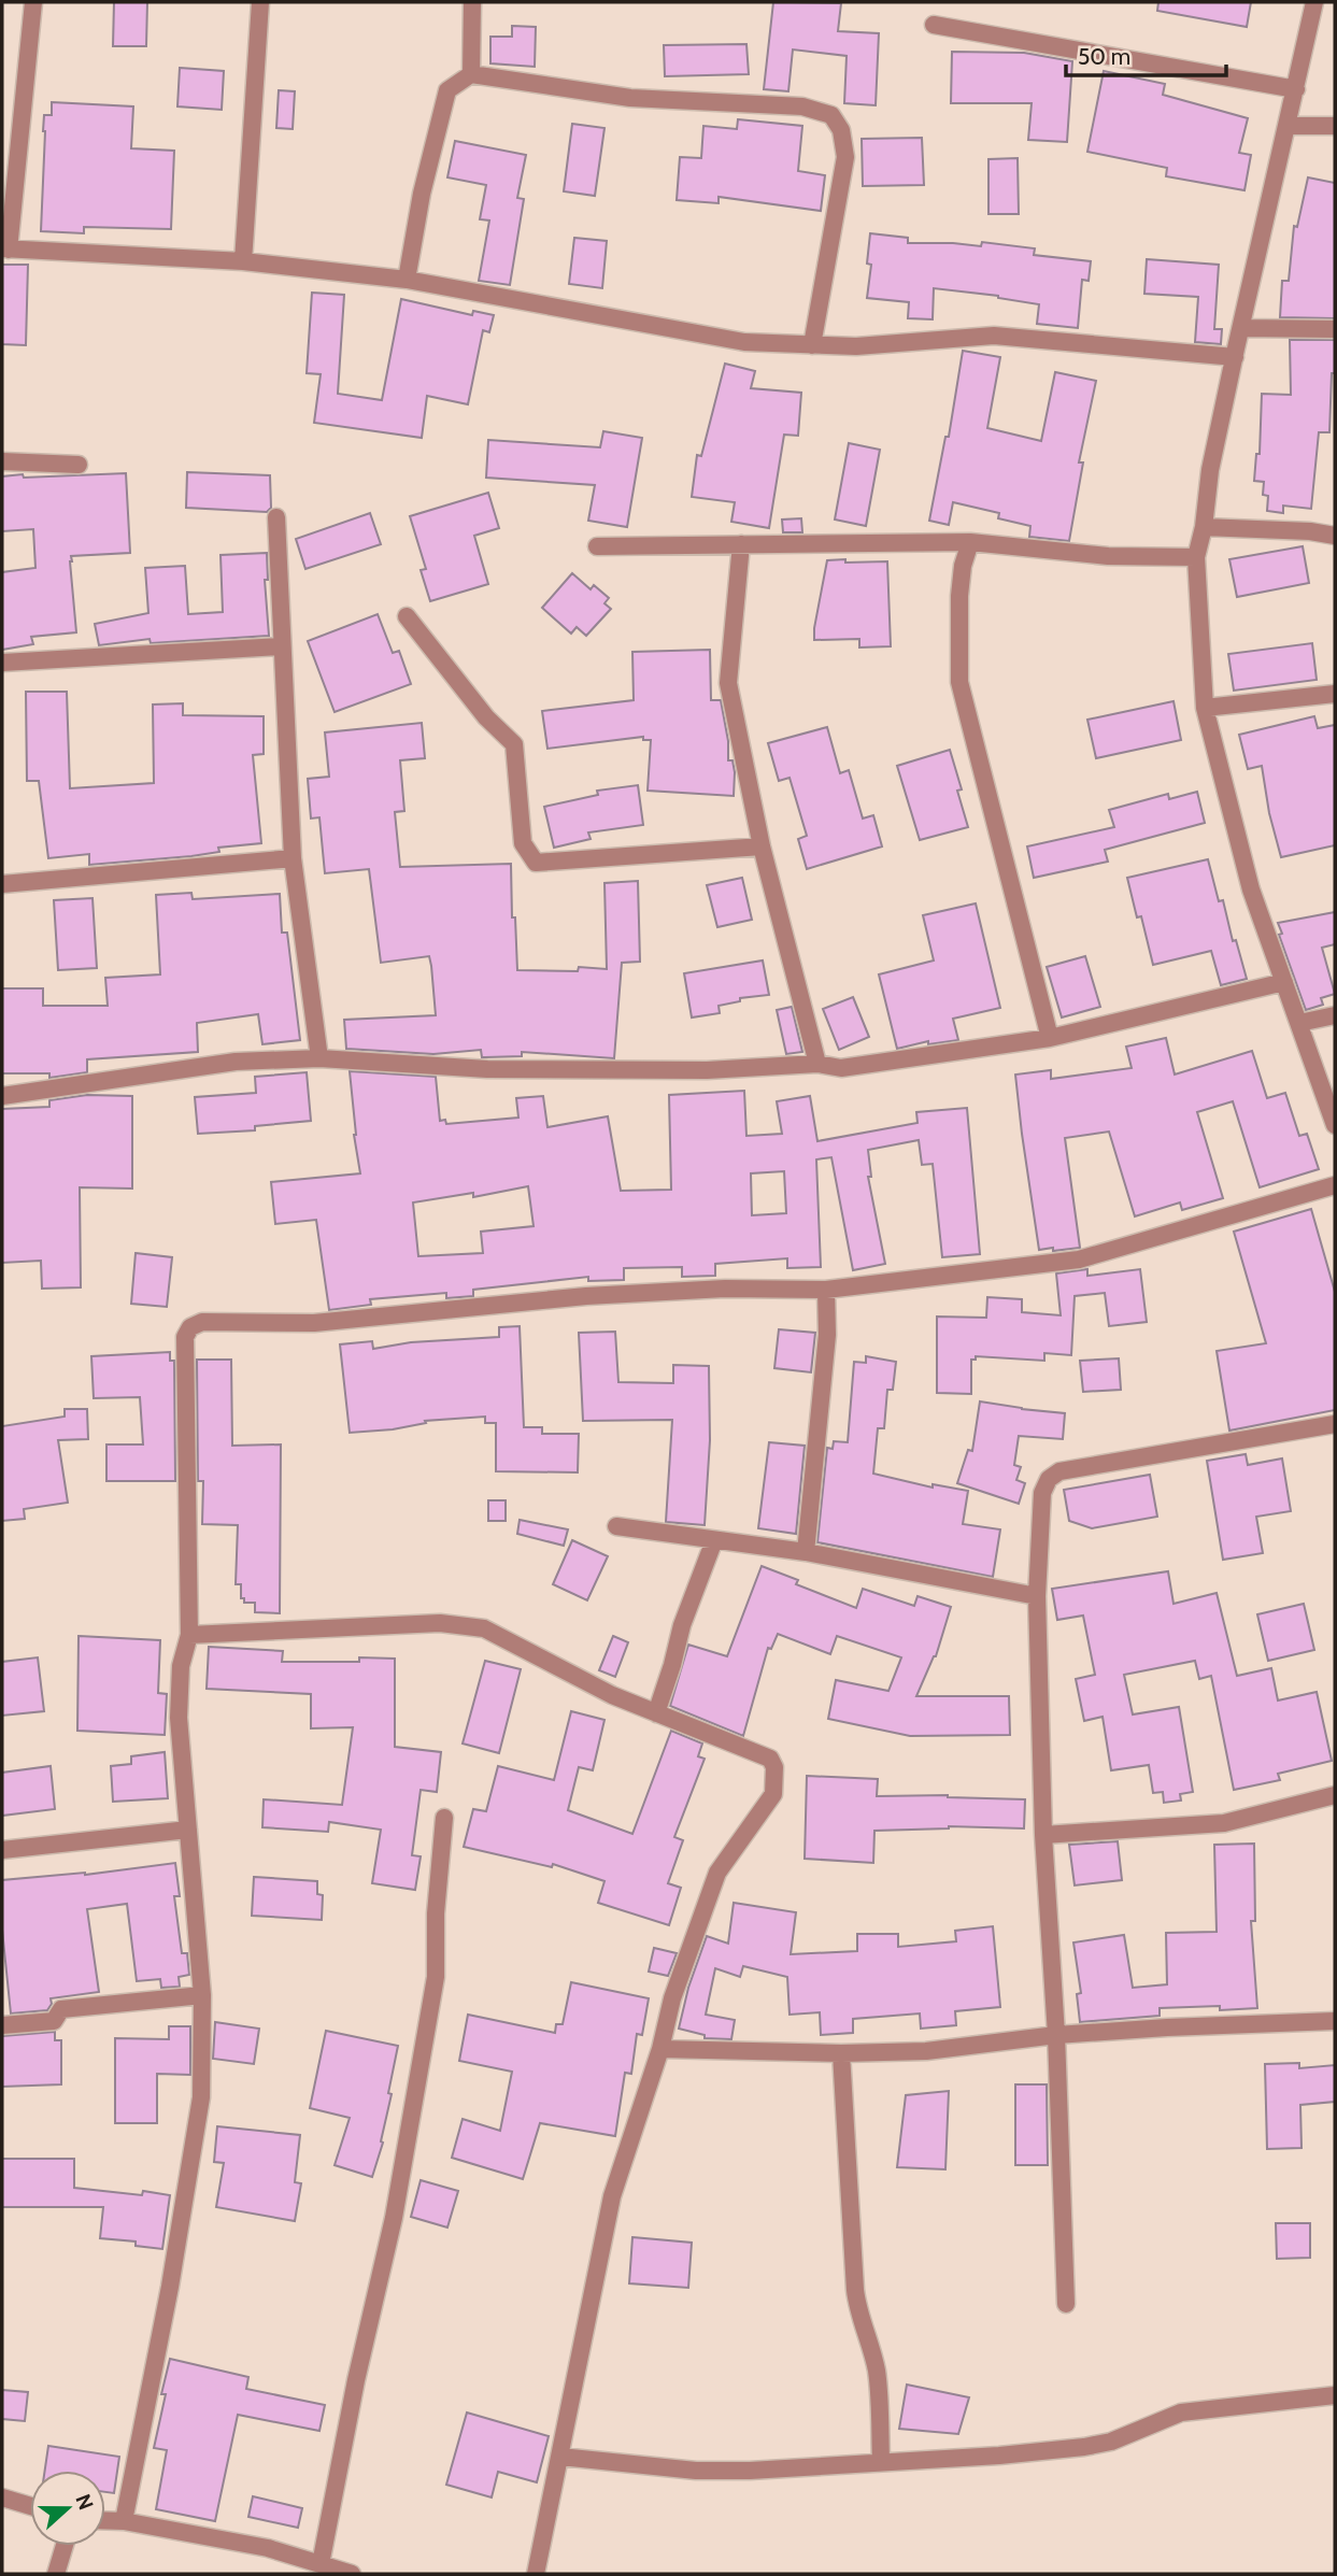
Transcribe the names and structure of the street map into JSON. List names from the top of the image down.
{
  "scale_bar": "50 m",
  "north": "right"
}
